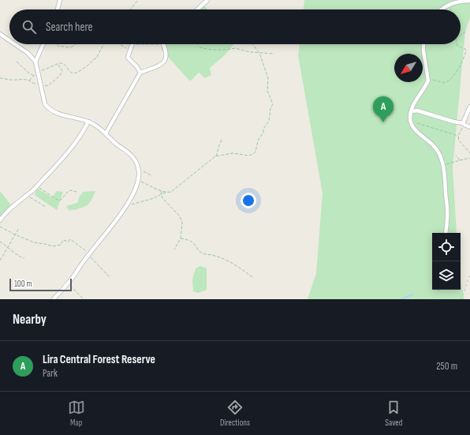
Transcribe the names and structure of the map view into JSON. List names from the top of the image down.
{
  "scale_bar": "100 m",
  "north": "bottom left",
  "page": {
    "search": "Search here",
    "pins": "A",
    "scale": "100 m",
    "heading": "Nearby",
    "list": [
      {
        "mark": "A",
        "name": "Lira Central Forest Reserve",
        "note": "Park",
        "value": "250 m"
      }
    ],
    "nav": ["Map", "Directions", "Saved"]
  }
}
